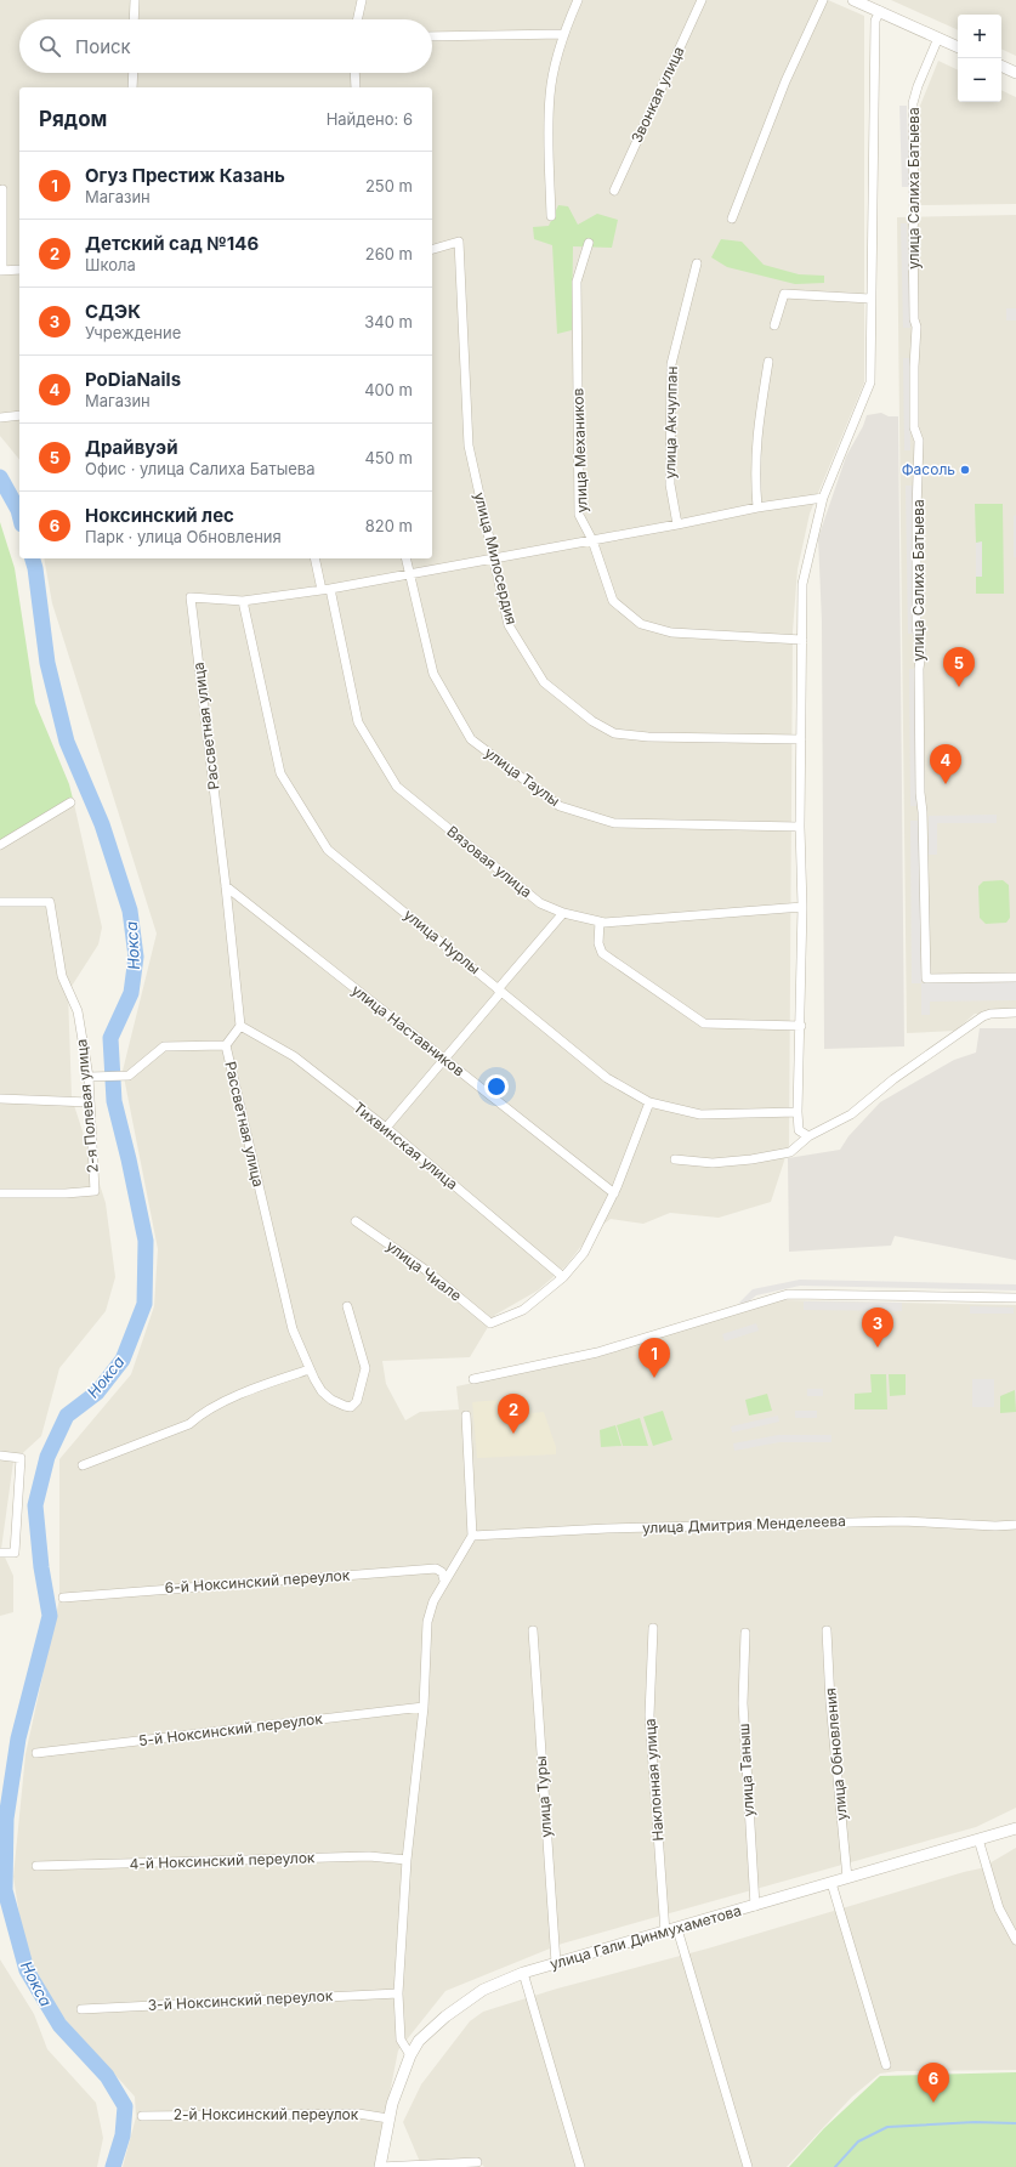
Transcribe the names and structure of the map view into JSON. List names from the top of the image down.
{
  "streets": {
    "street": [
      "Звонкая улица",
      "улица Салиха Батыева",
      "улица Акчулпан",
      "улица Механиков",
      "улица Милосердия",
      "Рассветная улица",
      "улица Таулы",
      "Вязовая улица",
      "улица Нурлы",
      "улица Наставников",
      "2-я Полевая улица",
      "Тихвинская улица",
      "улица Чиале",
      "улица Дмитрия Менделеева",
      "6-й Ноксинский переулок",
      "5-й Ноксинский переулок",
      "улица Обновления",
      "улица Таныш",
      "Наклонная улица",
      "улица Туры",
      "4-й Ноксинский переулок",
      "улица Гали Динмухаметова",
      "3-й Ноксинский переулок",
      "2-й Ноксинский переулок"
    ]
  },
  "crossings": [
    ["Рассветная улица", "улица Нурлы"],
    ["Рассветная улица", "улица Наставников"],
    ["Рассветная улица", "Тихвинская улица"],
    ["Тихвинская улица", "улица Чиале"],
    ["улица Обновления", "улица Гали Динмухаметова"],
    ["улица Таныш", "улица Гали Динмухаметова"],
    ["Наклонная улица", "улица Гали Динмухаметова"],
    ["улица Туры", "улица Гали Динмухаметова"],
    ["улица Гали Динмухаметова", "2-й Ноксинский переулок"]
  ],
  "water": ["Нокса"],
  "places": ["Фасоль"],
  "page": {
    "map_buttons": ["+", "−"],
    "search": "Поиск",
    "heading": ["Рядом", "Найдено: 6"],
    "list": [
      {
        "mark": "1",
        "name": "Огуз Престиж Казань",
        "note": "Магазин",
        "value": "250 m"
      },
      {
        "mark": "2",
        "name": "Детский сад №146",
        "note": "Школа",
        "value": "260 m"
      },
      {
        "mark": "3",
        "name": "СДЭК",
        "note": "Учреждение",
        "value": "340 m"
      },
      {
        "mark": "4",
        "name": "PoDiaNails",
        "note": "Магазин",
        "value": "400 m"
      },
      {
        "mark": "5",
        "name": "Драйвуэй",
        "note": "Офис · улица Салиха Батыева",
        "value": "450 m"
      },
      {
        "mark": "6",
        "name": "Ноксинский лес",
        "note": "Парк · улица Обновления",
        "value": "820 m"
      }
    ],
    "pins": [
      "5",
      "4",
      "3",
      "1",
      "2",
      "6"
    ]
  }
}
